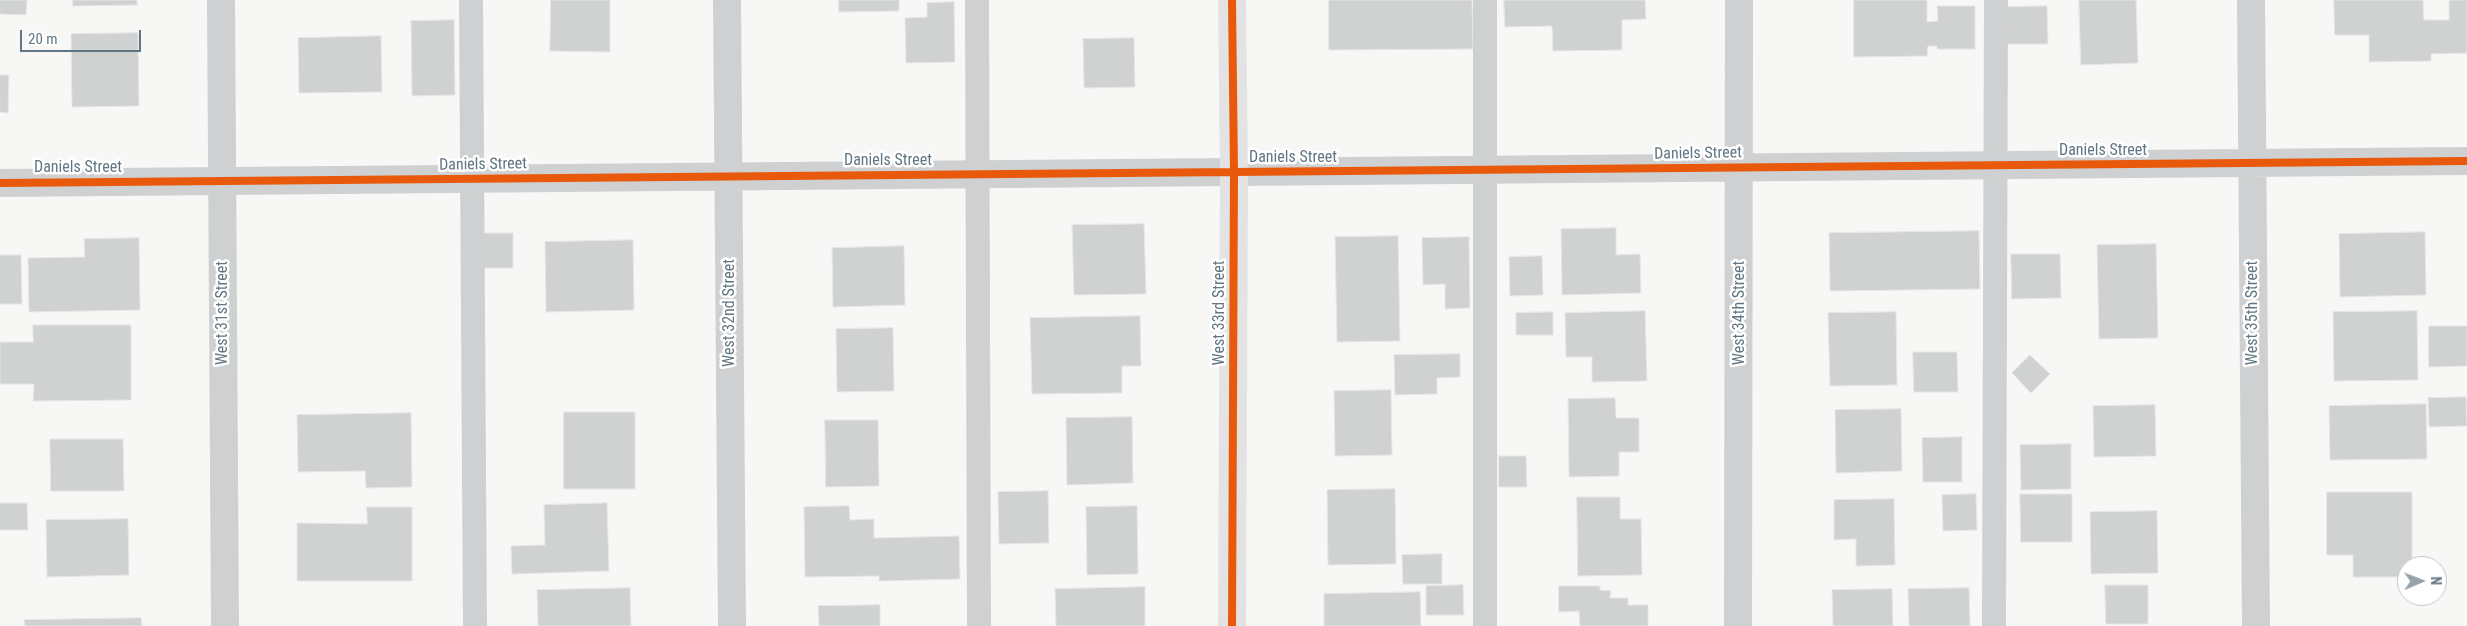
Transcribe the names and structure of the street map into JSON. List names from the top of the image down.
{
  "streets": {
    "street": [
      "Daniels Street",
      "West 31st Street",
      "West 32nd Street",
      "West 33rd Street",
      "West 34th Street",
      "West 35th Street"
    ]
  },
  "crossings": [
    ["Daniels Street", "West 31st Street"],
    ["Daniels Street", "West 32nd Street"],
    ["Daniels Street", "West 33rd Street"],
    ["Daniels Street", "West 34th Street"],
    ["Daniels Street", "West 35th Street"]
  ],
  "scale_bar": "20 m",
  "north": "right"
}
